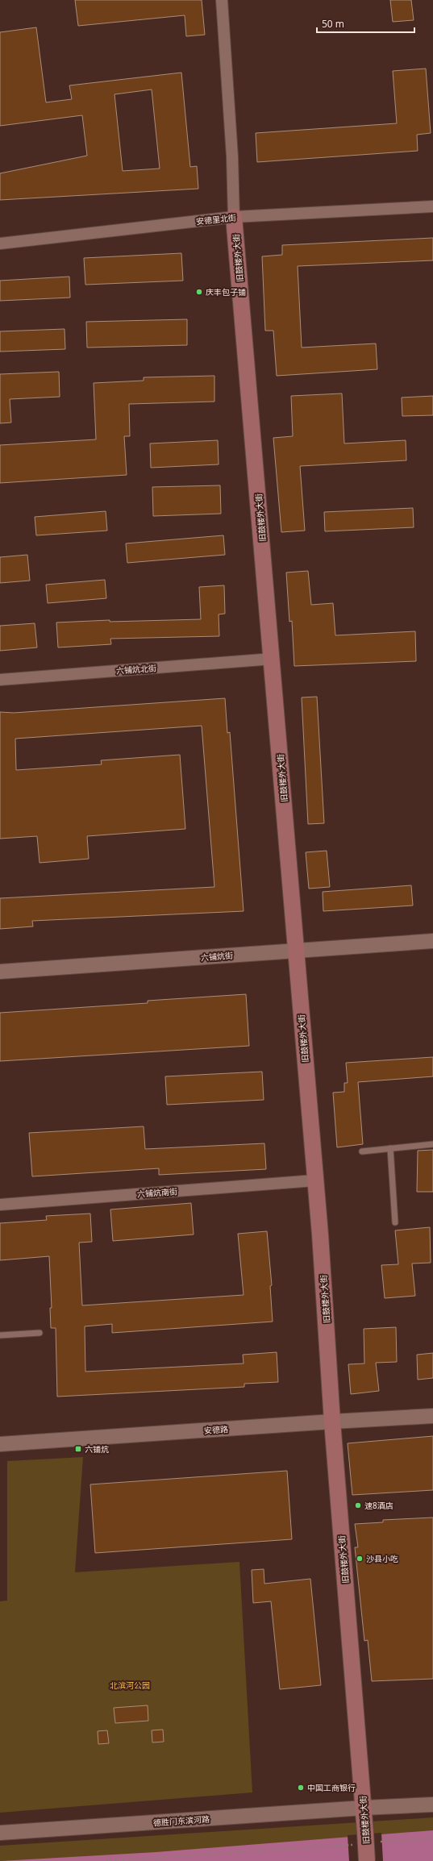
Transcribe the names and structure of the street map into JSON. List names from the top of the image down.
{
  "streets": {
    "main road": ["旧鼓楼外大街"],
    "street": [
      "安德里北街",
      "六铺炕北街",
      "六铺炕街",
      "六铺炕南街",
      "安德路",
      "德胜门东滨河路"
    ]
  },
  "crossings": [
    ["安德里北街", "旧鼓楼外大街"],
    ["旧鼓楼外大街", "六铺炕北街"],
    ["旧鼓楼外大街", "六铺炕街"],
    ["旧鼓楼外大街", "六铺炕南街"],
    ["旧鼓楼外大街", "安德路"],
    ["旧鼓楼外大街", "德胜门东滨河路"]
  ],
  "parks": ["北滨河公园"],
  "places": {
    "other": [
      "庆丰包子铺",
      "速8酒店",
      "沙县小吃",
      "中国工商银行"
    ],
    "transit": ["六铺炕"]
  },
  "scale_bar": "50 m"
}
